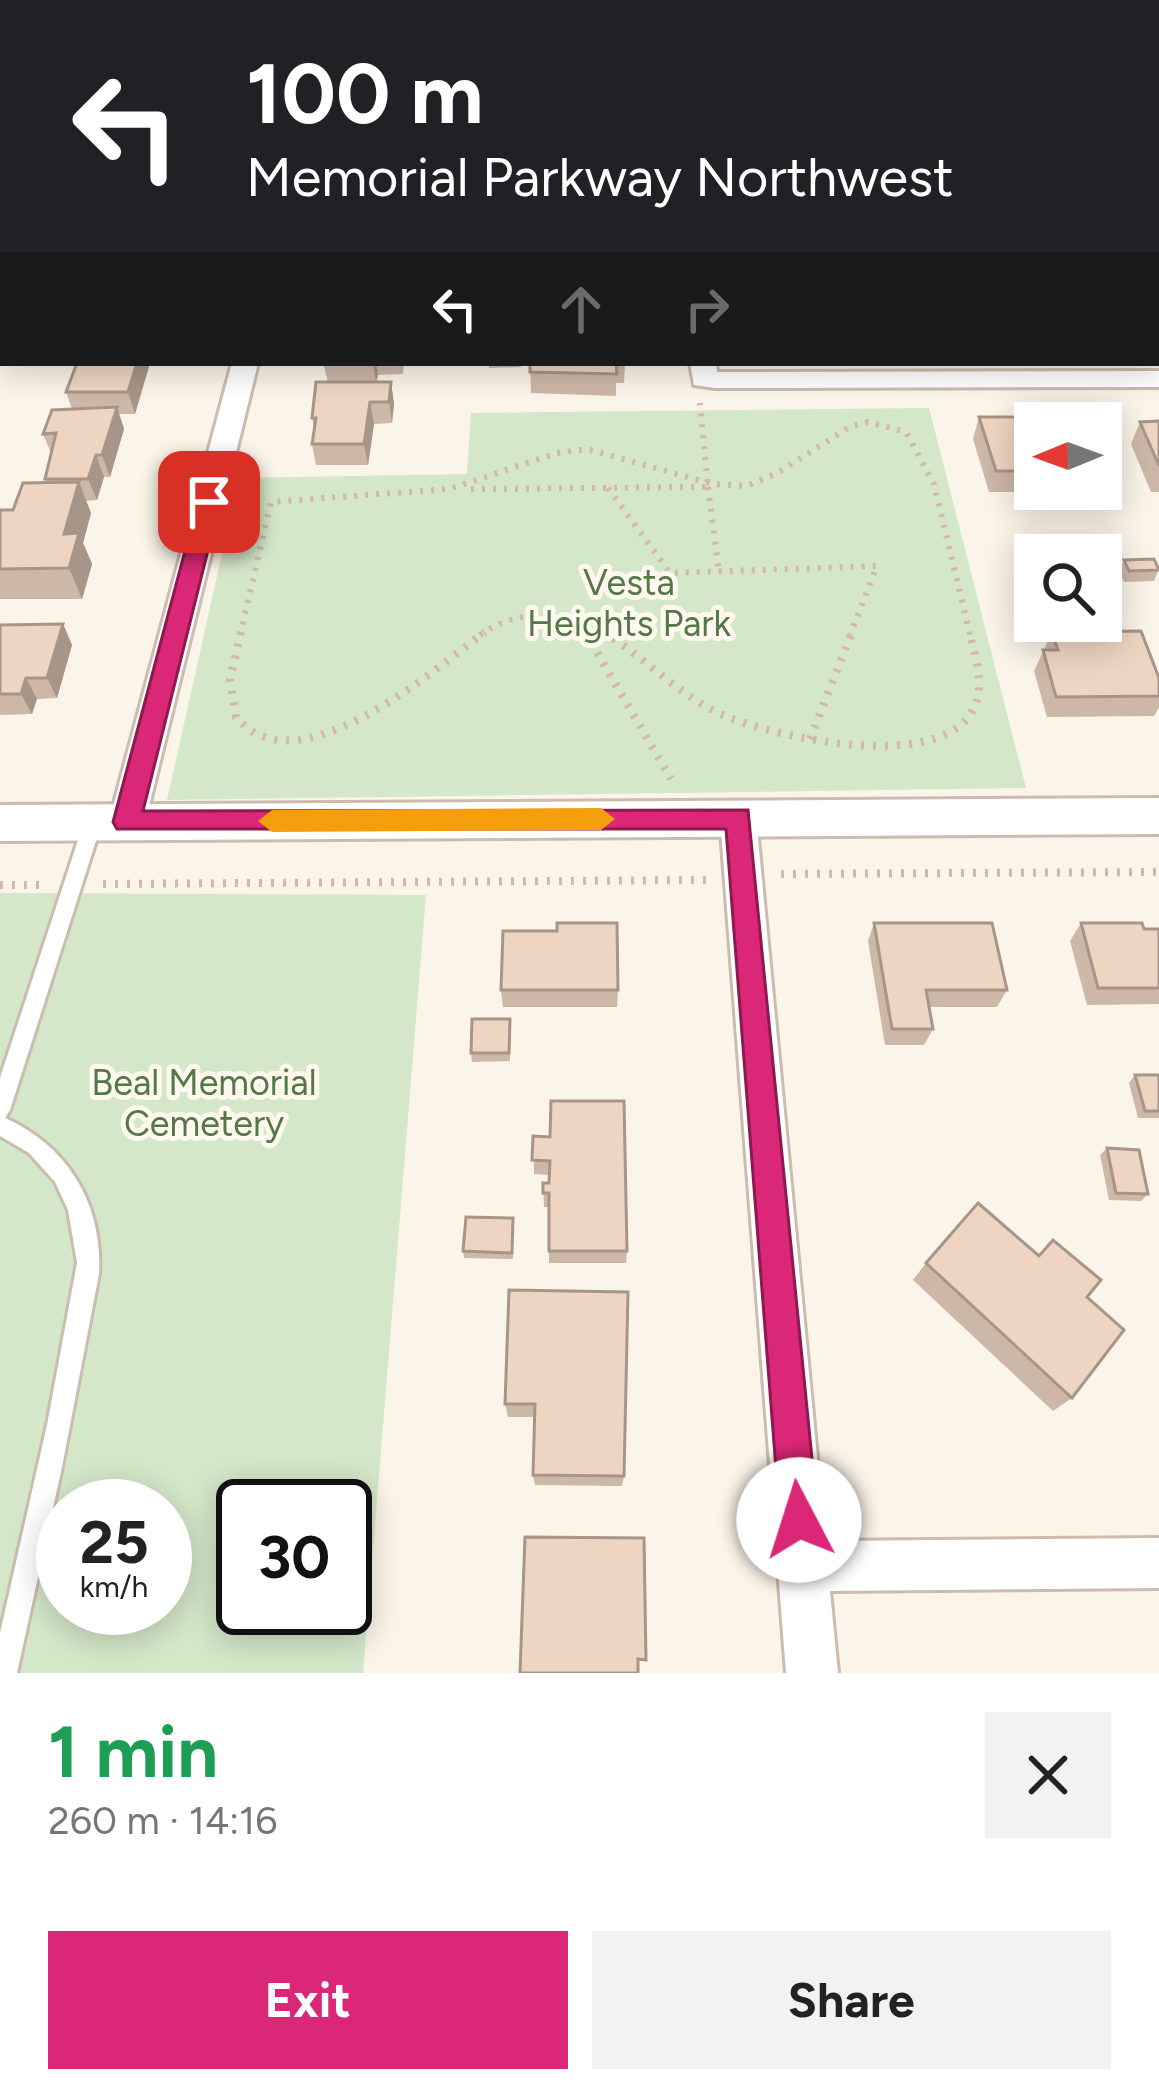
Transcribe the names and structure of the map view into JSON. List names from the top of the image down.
{
  "parks": ["Vesta Heights Park", "Beal Memorial Cemetery"],
  "north": "left",
  "page": {
    "turn": ["100 m", "Memorial Parkway Northwest"],
    "speed": "25 km/h",
    "limit": "30",
    "heading": ["1 min", "260 m · 14:16"],
    "buttons": ["Exit", "Share"]
  }
}
